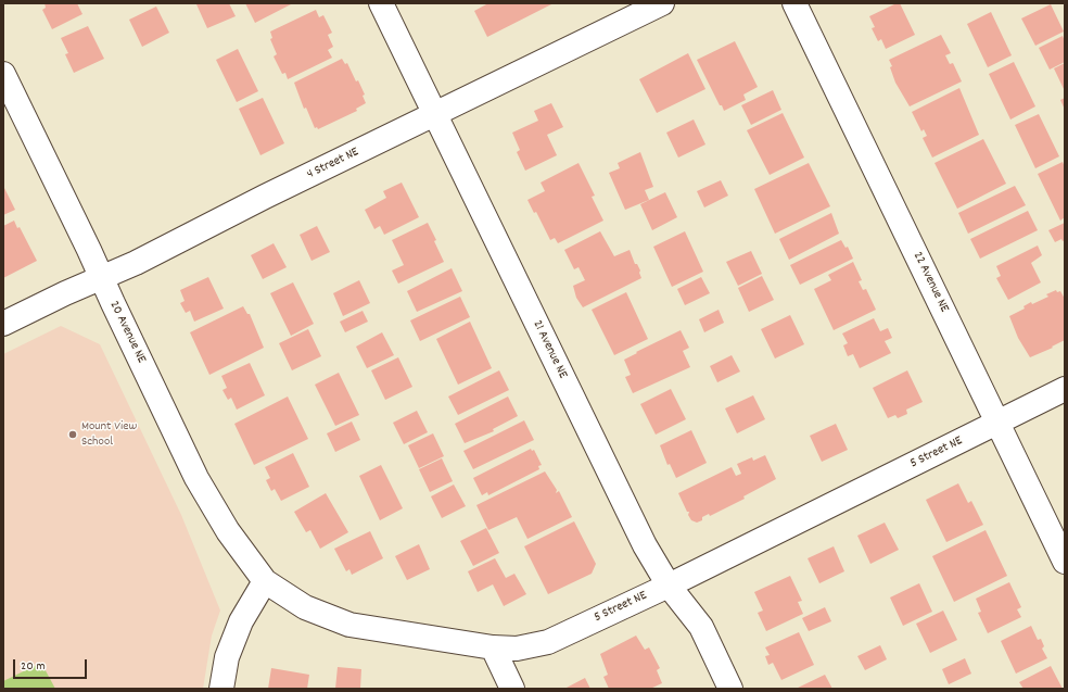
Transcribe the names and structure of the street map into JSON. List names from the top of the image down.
{
  "streets": {
    "street": [
      "4 Street NE",
      "22 Avenue NE",
      "20 Avenue NE",
      "21 Avenue NE",
      "5 Street NE"
    ]
  },
  "crossings": [
    ["4 Street NE", "20 Avenue NE"],
    ["4 Street NE", "21 Avenue NE"],
    ["22 Avenue NE", "5 Street NE"],
    ["20 Avenue NE", "5 Street NE"],
    ["21 Avenue NE", "5 Street NE"]
  ],
  "places": ["Mount View School"],
  "scale_bar": "20 m"
}
